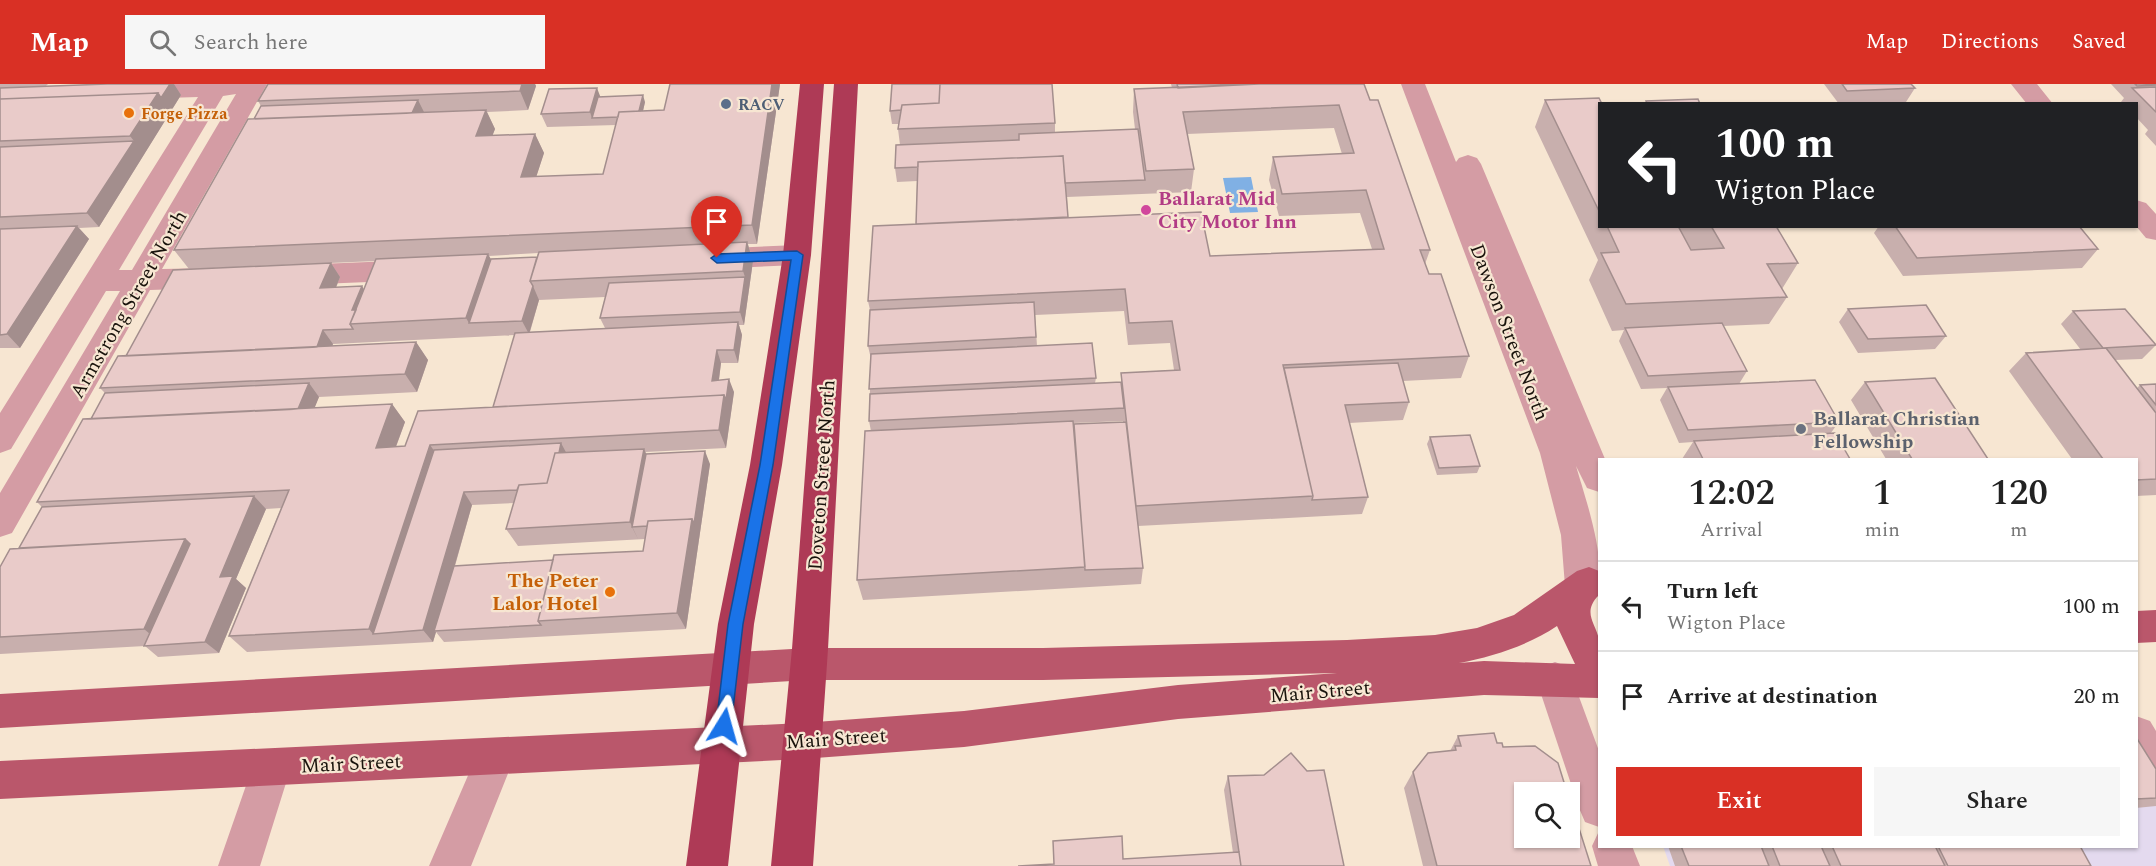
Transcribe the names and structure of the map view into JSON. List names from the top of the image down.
{
  "streets": {
    "highway": ["Doveton Street North"],
    "main road": ["Mair Street"],
    "street": ["Armstrong Street North", "Dawson Street North"]
  },
  "crossings": [
    ["Dawson Street North", "Mair Street"],
    ["Doveton Street North", "Mair Street"]
  ],
  "places": [
    "RACV",
    "Forge Pizza",
    "Ballarat Mid City Motor Inn",
    "Ballarat Christian Fellowship",
    "The Peter Lalor Hotel"
  ],
  "page": {
    "header": "Map",
    "search": "Search here",
    "nav": ["Map", "Directions", "Saved"],
    "turn": ["100 m", "Wigton Place"],
    "eta": [
      "12:02",
      "Arrival",
      "1",
      "min",
      "120",
      "m"
    ],
    "list": [
      {
        "name": "Turn left",
        "note": "Wigton Place",
        "value": "100 m"
      },
      {
        "name": "Arrive at destination",
        "value": "20 m"
      }
    ],
    "buttons": ["Exit", "Share"]
  }
}
